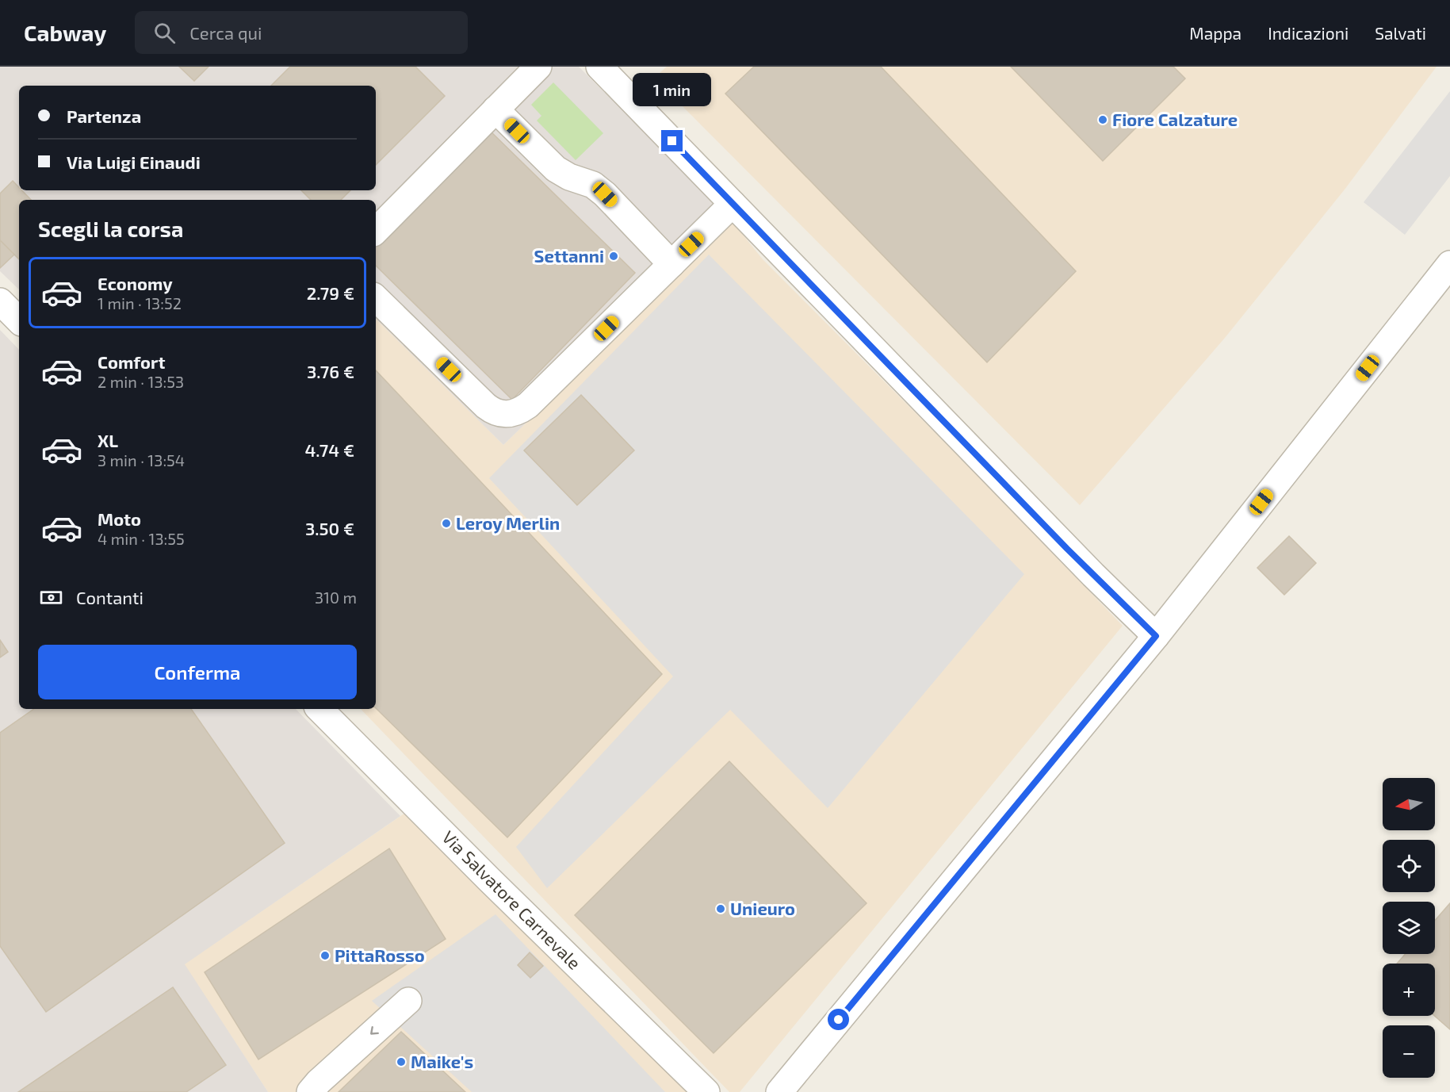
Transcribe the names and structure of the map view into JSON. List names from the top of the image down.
{
  "streets": {
    "street": ["Via Salvatore Carnevale"]
  },
  "places": [
    "Fiore Calzature",
    "Settanni",
    "Leroy Merlin",
    "Unieuro",
    "PittaRosso",
    "Maike's"
  ],
  "north": "left",
  "page": {
    "header": "Cabway",
    "search": "Cerca qui",
    "nav": ["Mappa", "Indicazioni", "Salvati"],
    "bubble": "1 min",
    "banner": ["Partenza", "Via Luigi Einaudi"],
    "heading": "Scegli la corsa",
    "list": [
      {
        "name": "Economy",
        "note": "1 min · 13:52",
        "value": "2.79 €"
      },
      {
        "name": "Comfort",
        "note": "2 min · 13:53",
        "value": "3.76 €"
      },
      {
        "name": "XL",
        "note": "3 min · 13:54",
        "value": "4.74 €"
      },
      {
        "name": "Moto",
        "note": "4 min · 13:55",
        "value": "3.50 €"
      }
    ],
    "pay": ["Contanti", "310 m"],
    "buttons": "Conferma",
    "map_buttons": ["+", "−"]
  }
}
